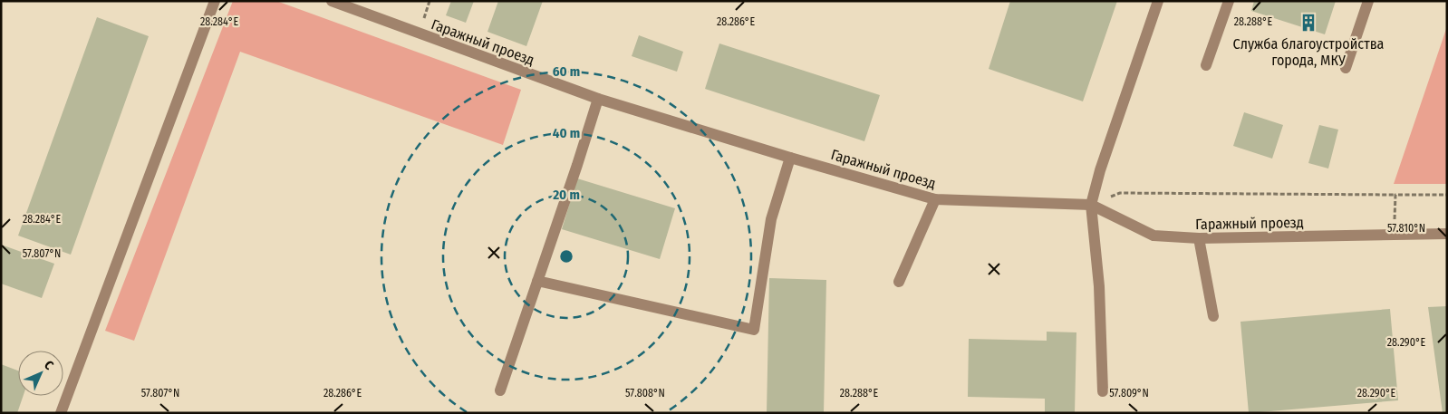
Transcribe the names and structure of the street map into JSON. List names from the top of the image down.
{
  "streets": {
    "street": ["Гаражный проезд"]
  },
  "places": {
    "building": ["Служба благоустройства города, МКУ"]
  },
  "north": "top right",
  "coordinates": [
    "28.284°E",
    "28.286°E",
    "28.288°E",
    "57.810°N",
    "57.807°N",
    "28.290°E",
    "57.808°N",
    "57.809°N"
  ],
  "rings": ["60 m", "40 m", "20 m"]
}
